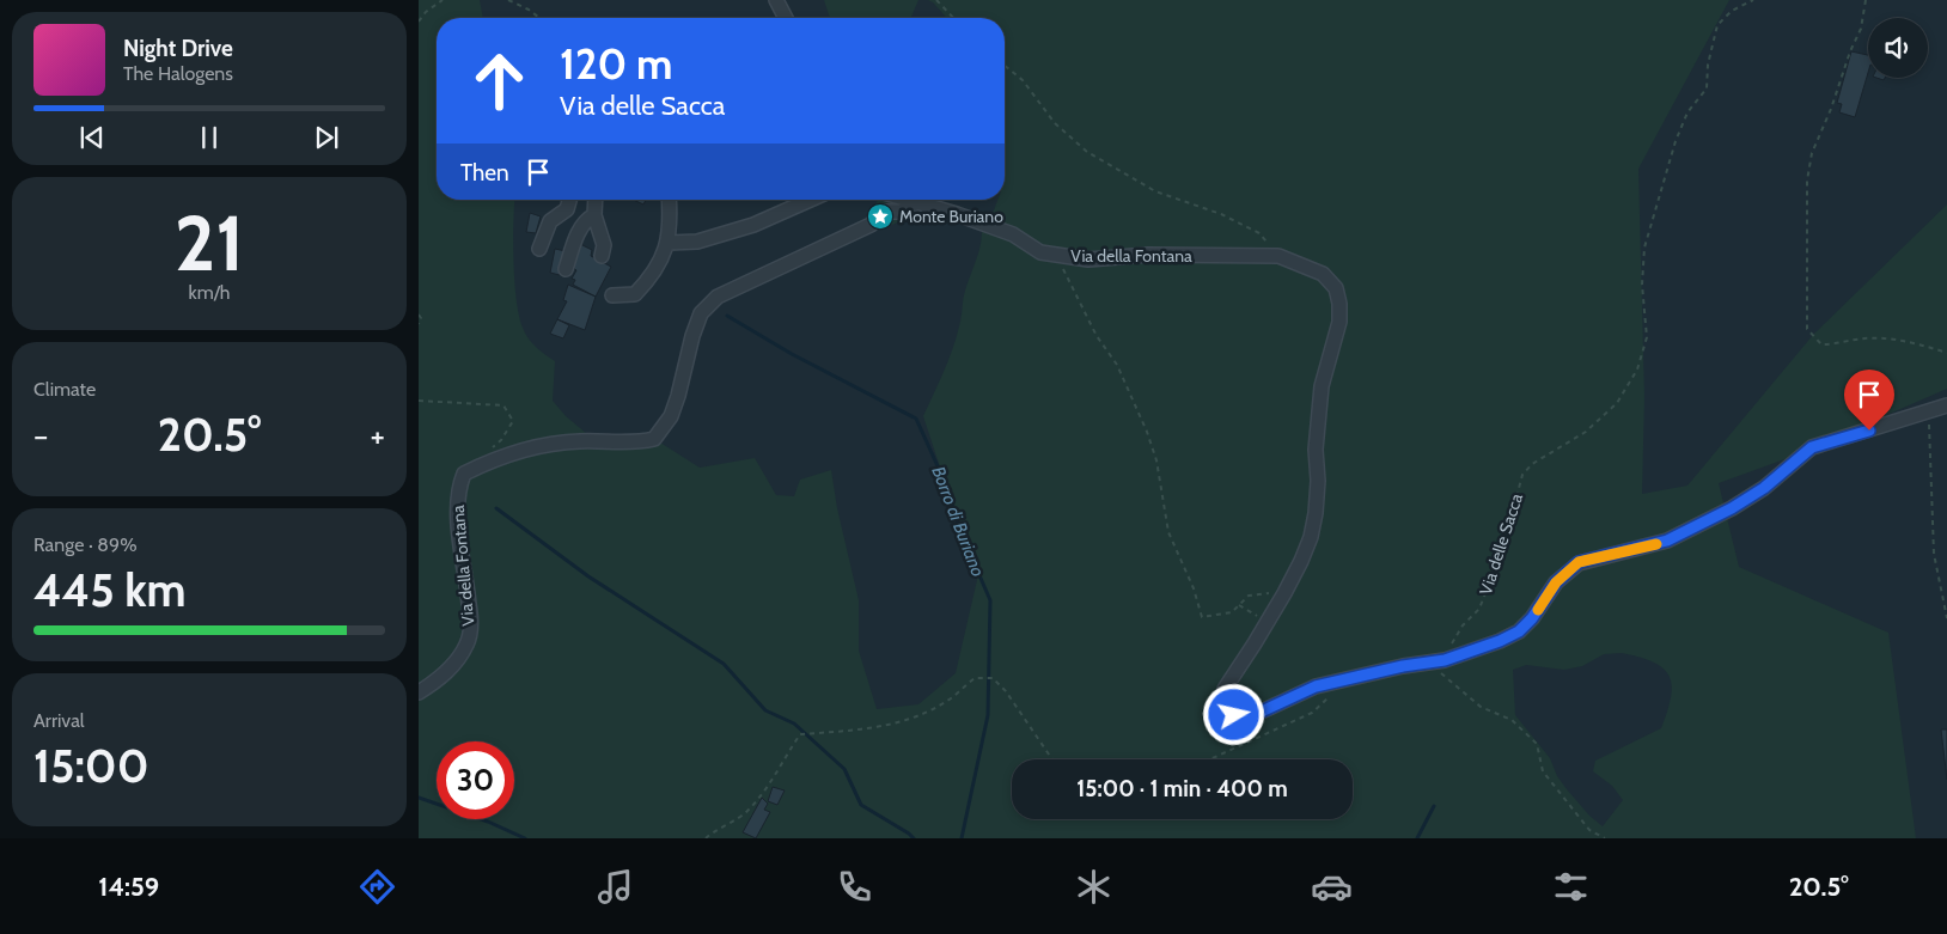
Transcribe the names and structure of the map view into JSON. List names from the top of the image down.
{
  "streets": {
    "street": ["Via della Fontana"],
    "path": ["Via delle Sacca"]
  },
  "crossings": [
    ["Via della Fontana", "Via delle Sacca"]
  ],
  "water": ["Borro di Buriano"],
  "places": {
    "place": ["Monte Buriano"]
  },
  "page": {
    "turn": ["120 m", "Via delle Sacca"],
    "song": ["Night Drive", "The Halogens"],
    "then": "Then",
    "tile": [
      ["21", "km/h"],
      "Climate",
      ["Range · 89%", "445 km"],
      ["Arrival", "15:00"]
    ],
    "heat": ["−", "20.5°", "+"],
    "limit": "30",
    "trip": "15:00 · 1 min · 400 m",
    "tabs": ["14:59", "20.5°"]
  }
}
